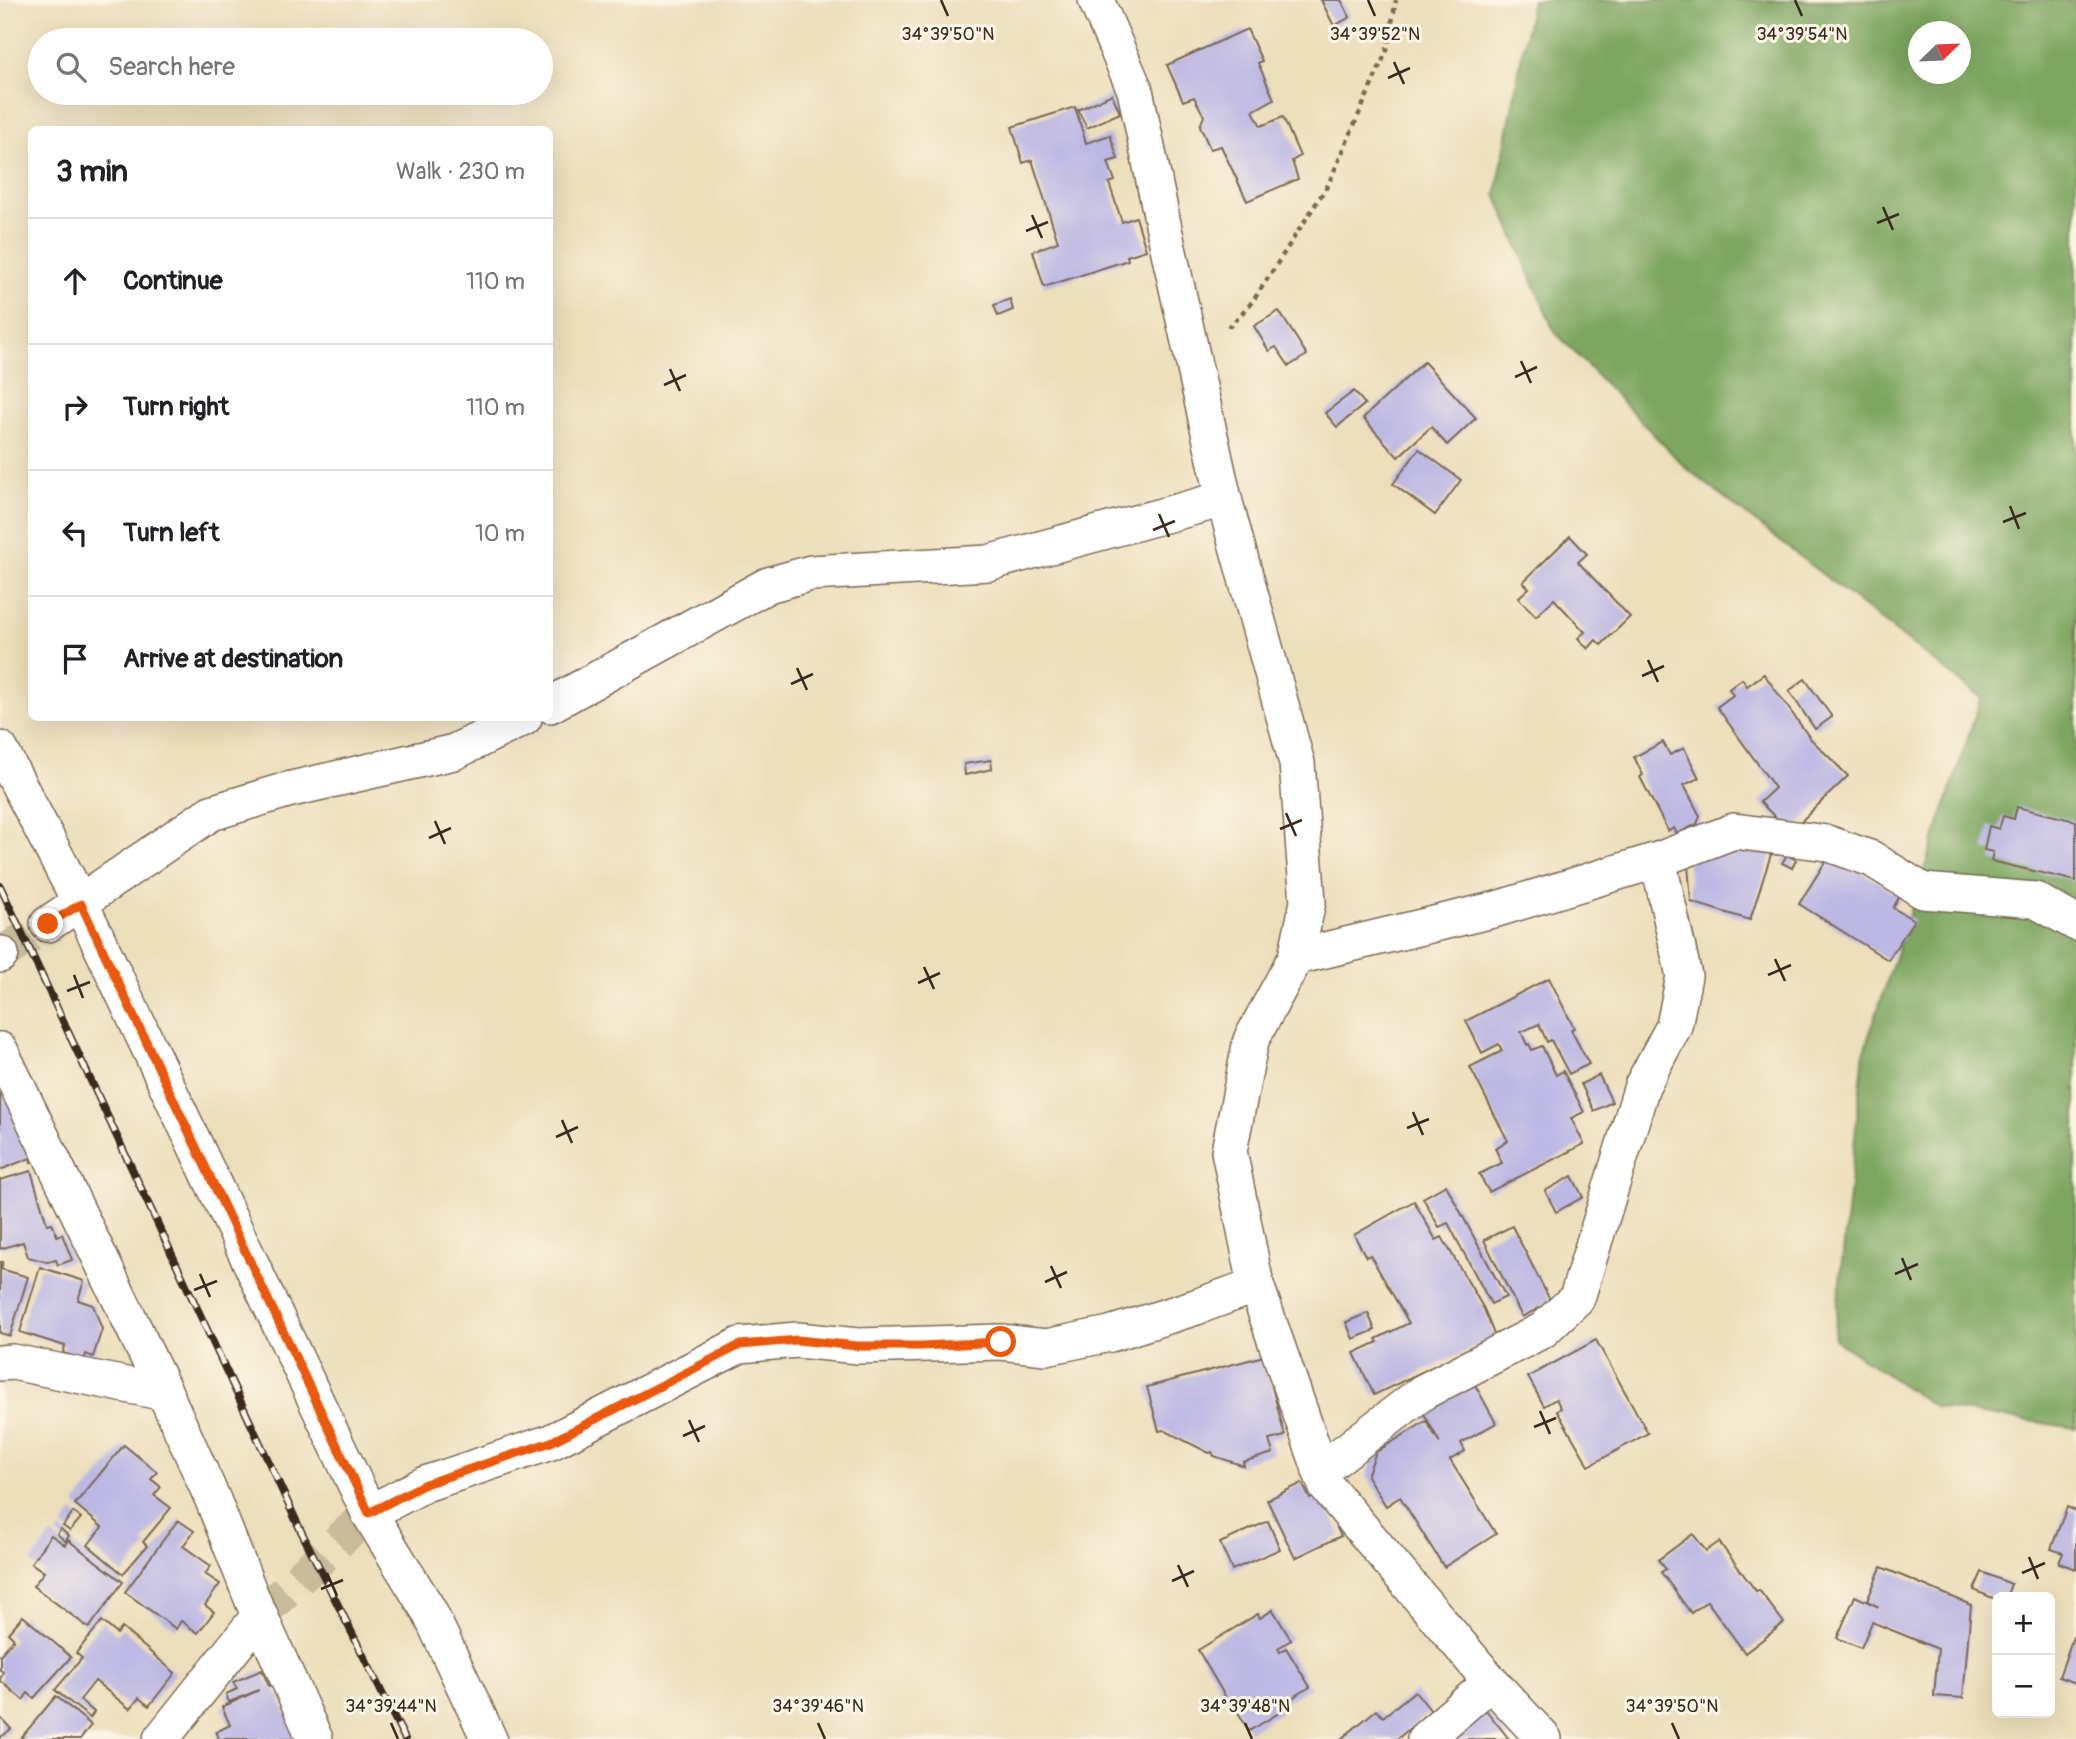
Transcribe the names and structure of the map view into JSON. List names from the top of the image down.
{
  "north": "top right",
  "page": {
    "search": "Search here",
    "heading": ["3 min", "Walk · 230 m"],
    "list": [
      ["Continue", "110 m"],
      ["Turn right", "110 m"],
      ["Turn left", "10 m"],
      "Arrive at destination"
    ],
    "map_buttons": ["+", "−"]
  },
  "coordinates": [
    "34°39'50\"N",
    "34°39'52\"N",
    "34°39'54\"N",
    "34°39'44\"N",
    "34°39'46\"N",
    "34°39'48\"N"
  ]
}
